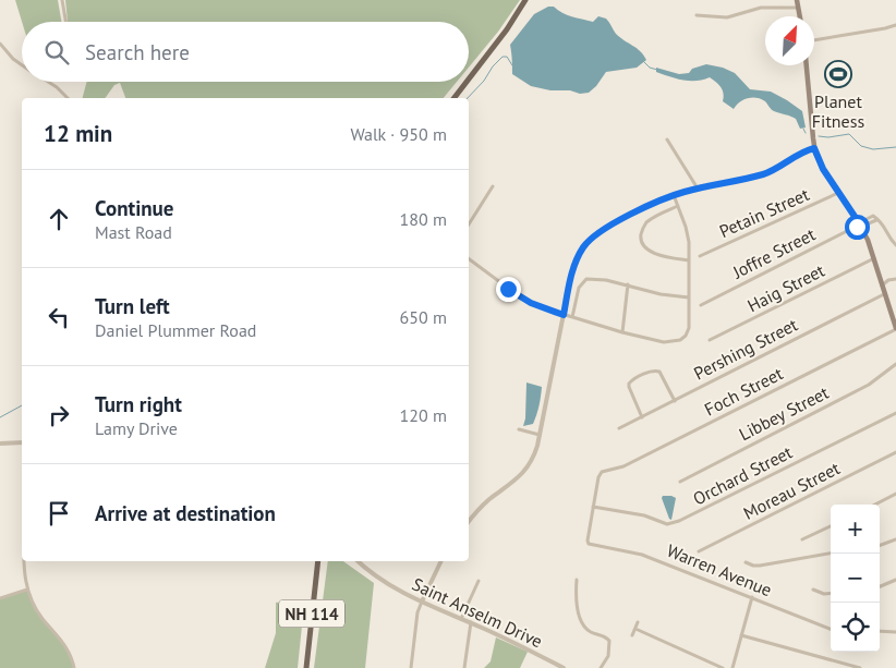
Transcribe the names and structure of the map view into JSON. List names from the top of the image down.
{
  "streets": {
    "main road": ["NH 114"],
    "street": [
      "Petain Street",
      "Joffre Street",
      "Haig Street",
      "Pershing Street",
      "Foch Street",
      "Libbey Street",
      "Orchard Street",
      "Moreau Street",
      "Warren Avenue",
      "Saint Anselm Drive"
    ]
  },
  "crossings": [
    ["Foch Street", "Orchard Street"],
    ["Foch Street", "Warren Avenue"],
    ["Orchard Street", "Warren Avenue"]
  ],
  "places": {
    "sports": ["Planet Fitness"]
  },
  "north": "top right",
  "page": {
    "search": "Search here",
    "heading": ["12 min", "Walk · 950 m"],
    "list": [
      ["Continue", "Mast Road", "180 m"],
      ["Turn left", "Daniel Plummer Road", "650 m"],
      ["Turn right", "Lamy Drive", "120 m"],
      "Arrive at destination"
    ],
    "map_buttons": ["+", "−"]
  }
}
